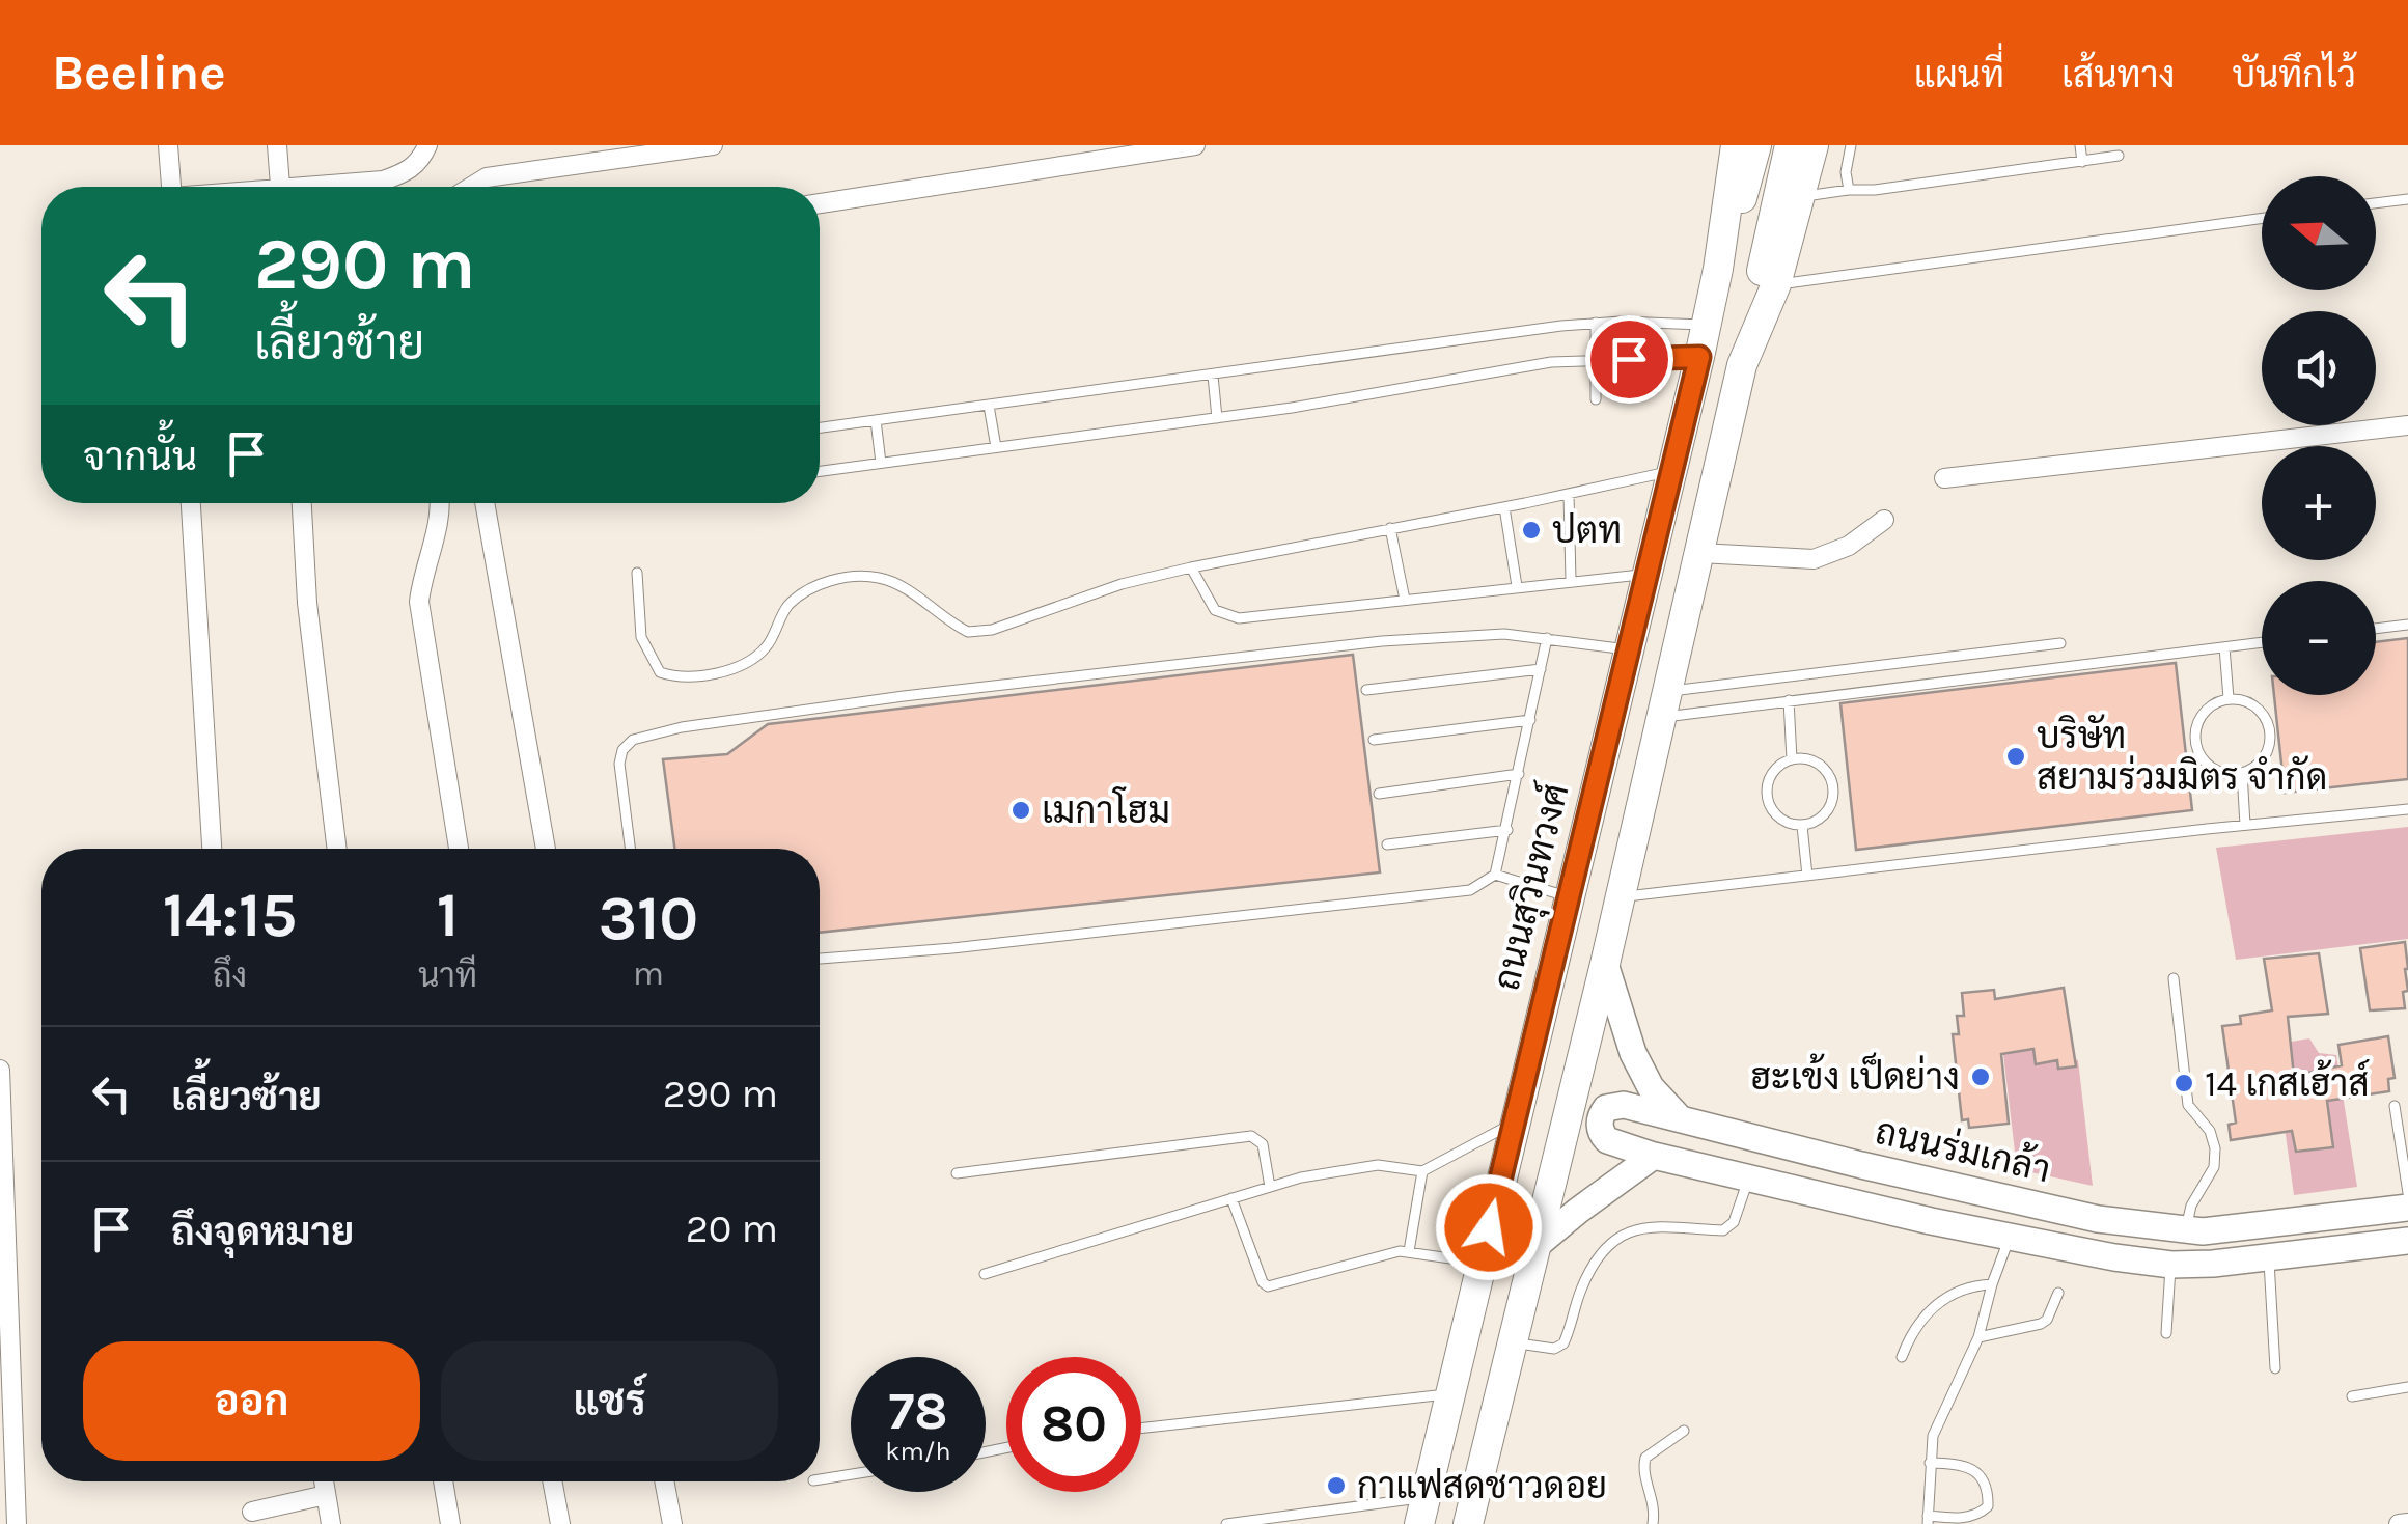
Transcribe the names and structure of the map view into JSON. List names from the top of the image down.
{
  "streets": {
    "highway": ["ถนนสุวินทวงศ์"],
    "main road": ["ถนนร่มเกล้า"]
  },
  "places": [
    "ปตท",
    "บริษัท สยามร่วมมิตร จำกัด",
    "เมกาโฮม",
    "ฮะเข้ง เป็ดย่าง",
    "14 เกสเฮ้าส์",
    "กาแฟสดชาวดอย"
  ],
  "north": "left",
  "page": {
    "header": "Beeline",
    "nav": ["แผนที่", "เส้นทาง", "บันทึกไว้"],
    "map_buttons": ["+", "−"],
    "turn": ["290 m", "เลี้ยวซ้าย"],
    "then": "จากนั้น",
    "eta": [
      "14:15",
      "ถึง",
      "1",
      "นาที",
      "310",
      "m"
    ],
    "list": [
      {
        "name": "เลี้ยวซ้าย",
        "value": "290 m"
      },
      {
        "name": "ถึงจุดหมาย",
        "value": "20 m"
      }
    ],
    "buttons": ["ออก", "แชร์"],
    "speed": "78 km/h",
    "limit": "80"
  }
}
